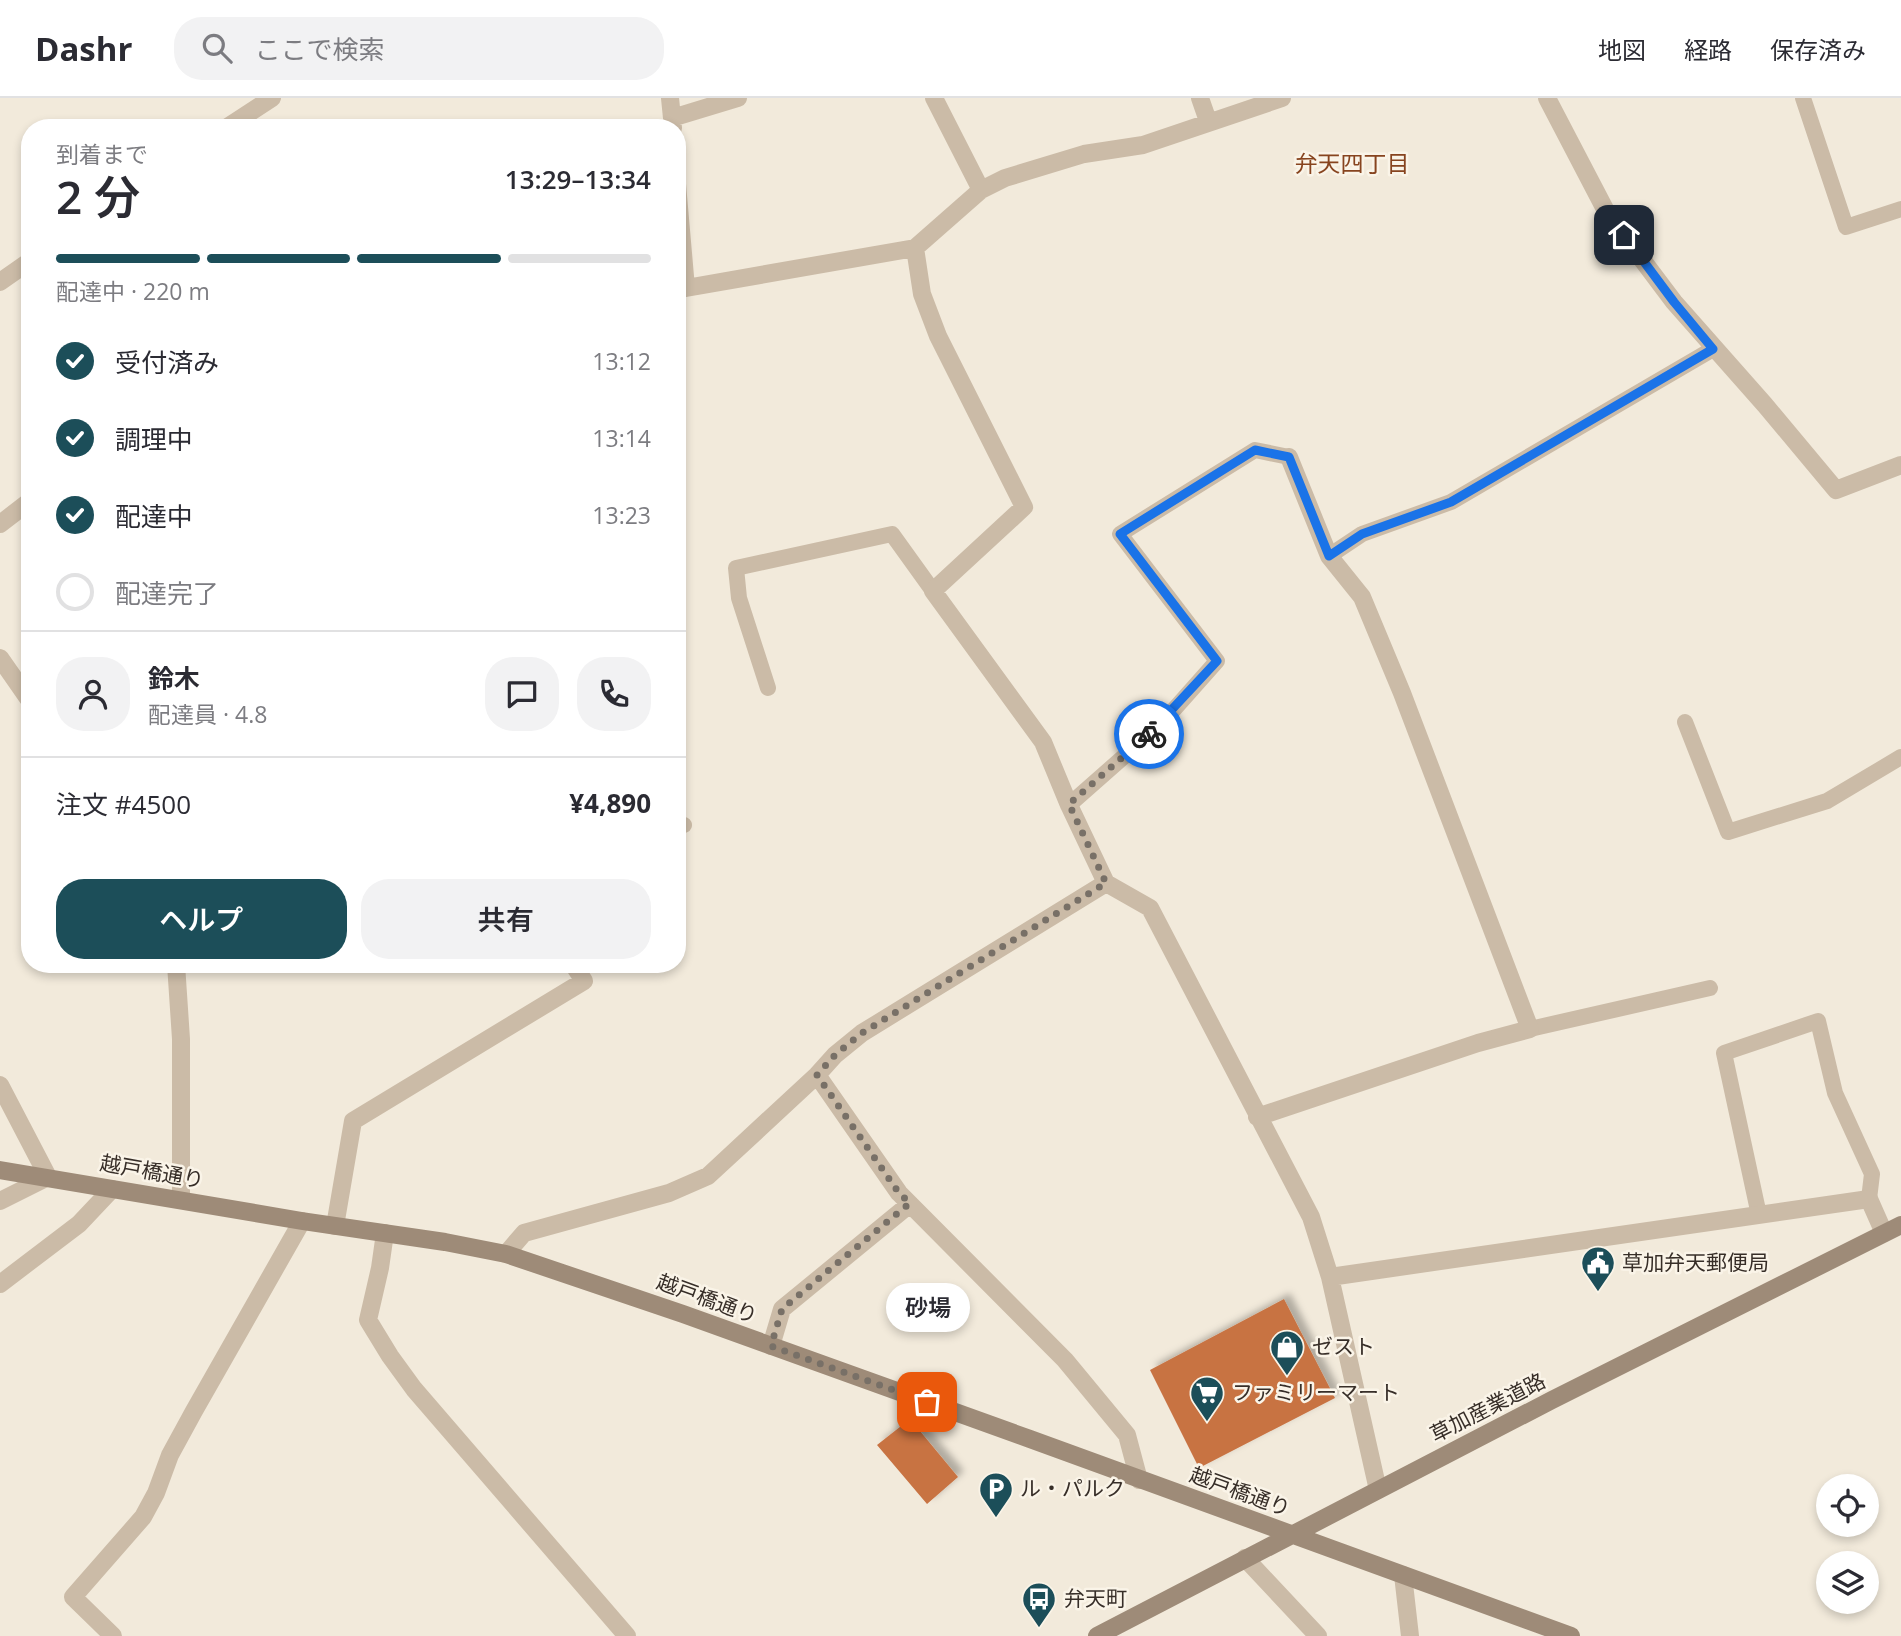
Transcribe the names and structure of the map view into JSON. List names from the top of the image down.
{
  "streets": {
    "street": ["越戸橋通り", "草加産業道路"]
  },
  "crossings": [
    ["越戸橋通り", "草加産業道路"]
  ],
  "districts": ["弁天四丁目"],
  "places": {
    "public building": ["草加弁天郵便局"],
    "shop": ["ゼスト"],
    "other": ["砂場"],
    "supermarket": ["ファミリーマート"],
    "parking": ["ル・パルク"],
    "bus stop": ["弁天町"]
  },
  "page": {
    "header": "Dashr",
    "search": "ここで検索",
    "nav": ["地図", "経路", "保存済み"],
    "heading": ["2 分", "到着まで", "13:29–13:34"],
    "panel": [
      "鈴木",
      "配達員 · 4.8",
      "注文 #4500",
      "¥4,890"
    ],
    "bar": "配達中 · 220 m",
    "list": [
      ["受付済み", "13:12"],
      ["調理中", "13:14"],
      ["配達中", "13:23"],
      "配達完了"
    ],
    "buttons": ["ヘルプ", "共有"],
    "bubble": "砂場"
  }
}
